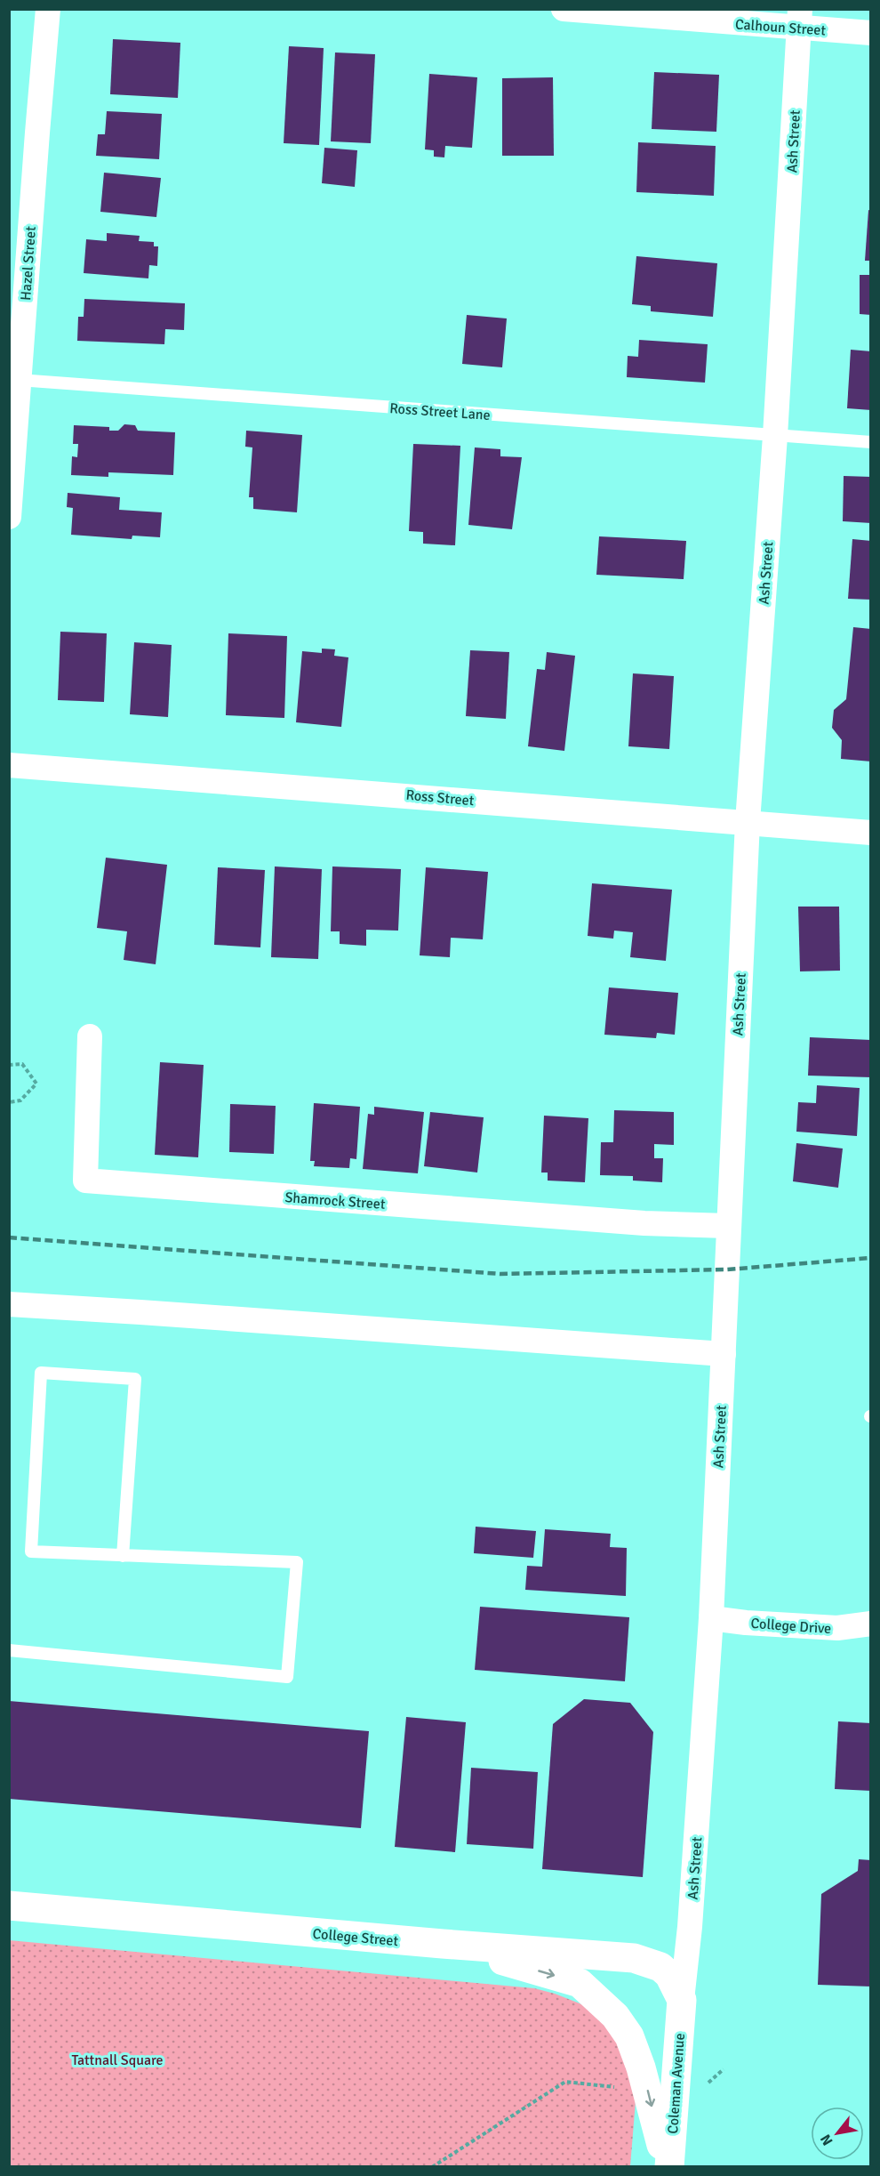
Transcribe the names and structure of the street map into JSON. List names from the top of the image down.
{
  "streets": {
    "street": [
      "Calhoun Street",
      "Ash Street",
      "Hazel Street",
      "Ross Street",
      "Shamrock Street",
      "College Drive",
      "College Street",
      "Coleman Avenue"
    ],
    "lane": ["Ross Street Lane"]
  },
  "crossings": [
    ["Calhoun Street", "Ash Street"],
    ["Ash Street", "Ross Street Lane"],
    ["Ash Street", "Ross Street"],
    ["Ash Street", "Shamrock Street"],
    ["Ash Street", "College Drive"],
    ["Ash Street", "College Street"],
    ["Ash Street", "Coleman Avenue"],
    ["Hazel Street", "Ross Street Lane"],
    ["College Street", "Coleman Avenue"]
  ],
  "parks": ["Tattnall Square"],
  "north": "bottom left"
}
